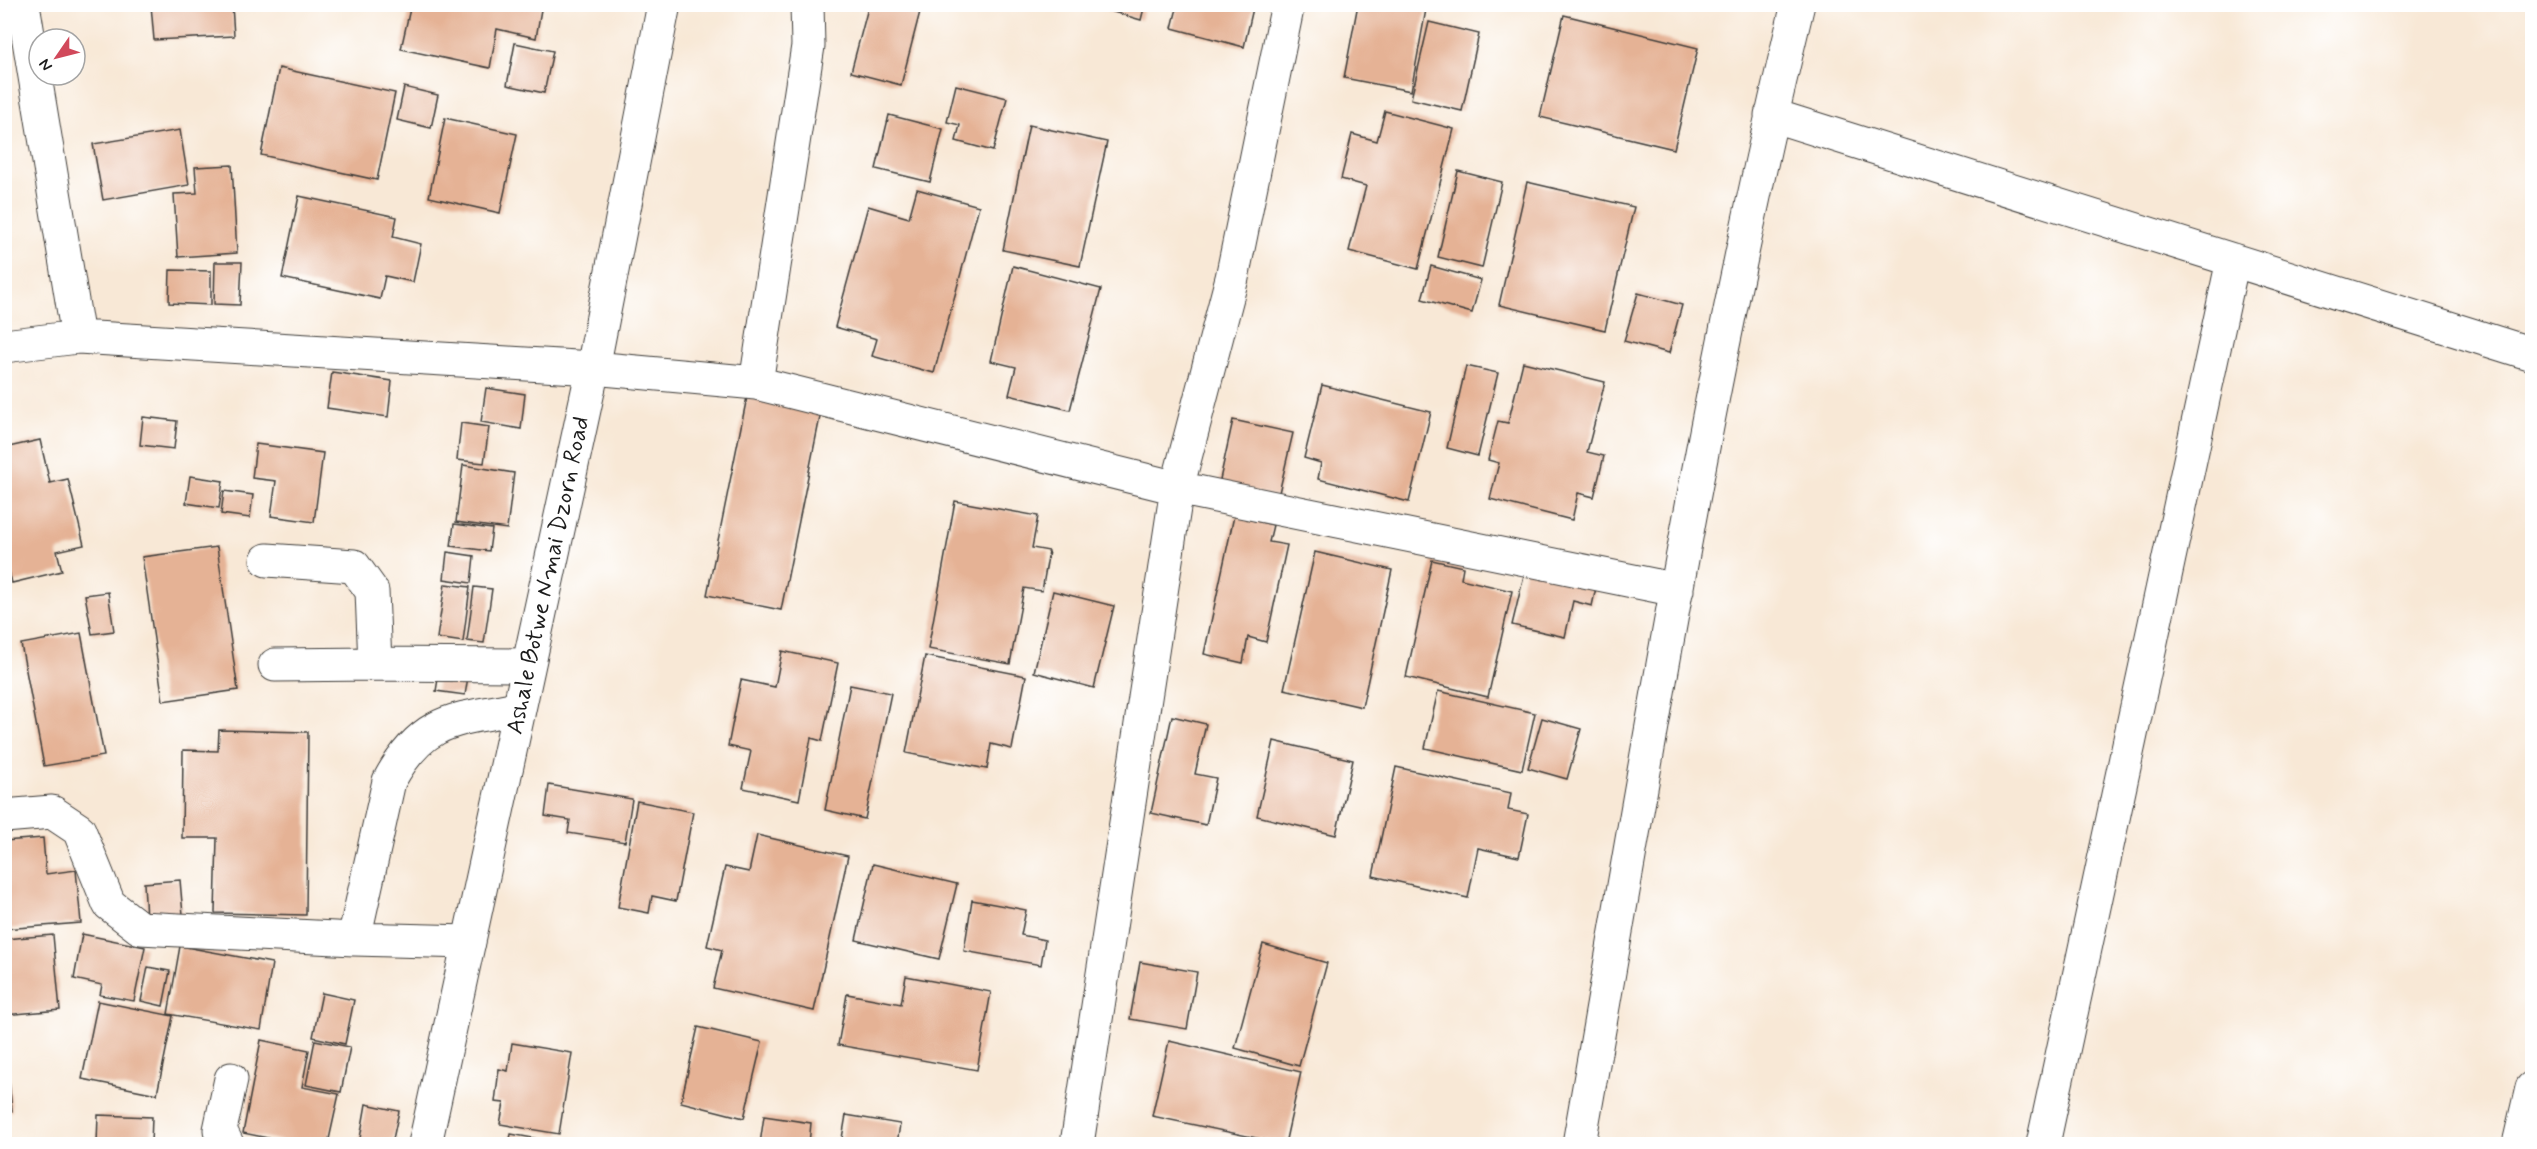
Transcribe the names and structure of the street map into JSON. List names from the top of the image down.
{
  "streets": {
    "street": ["Ashale Botwe Nmai Dzorn Road"]
  },
  "north": "bottom left"
}
